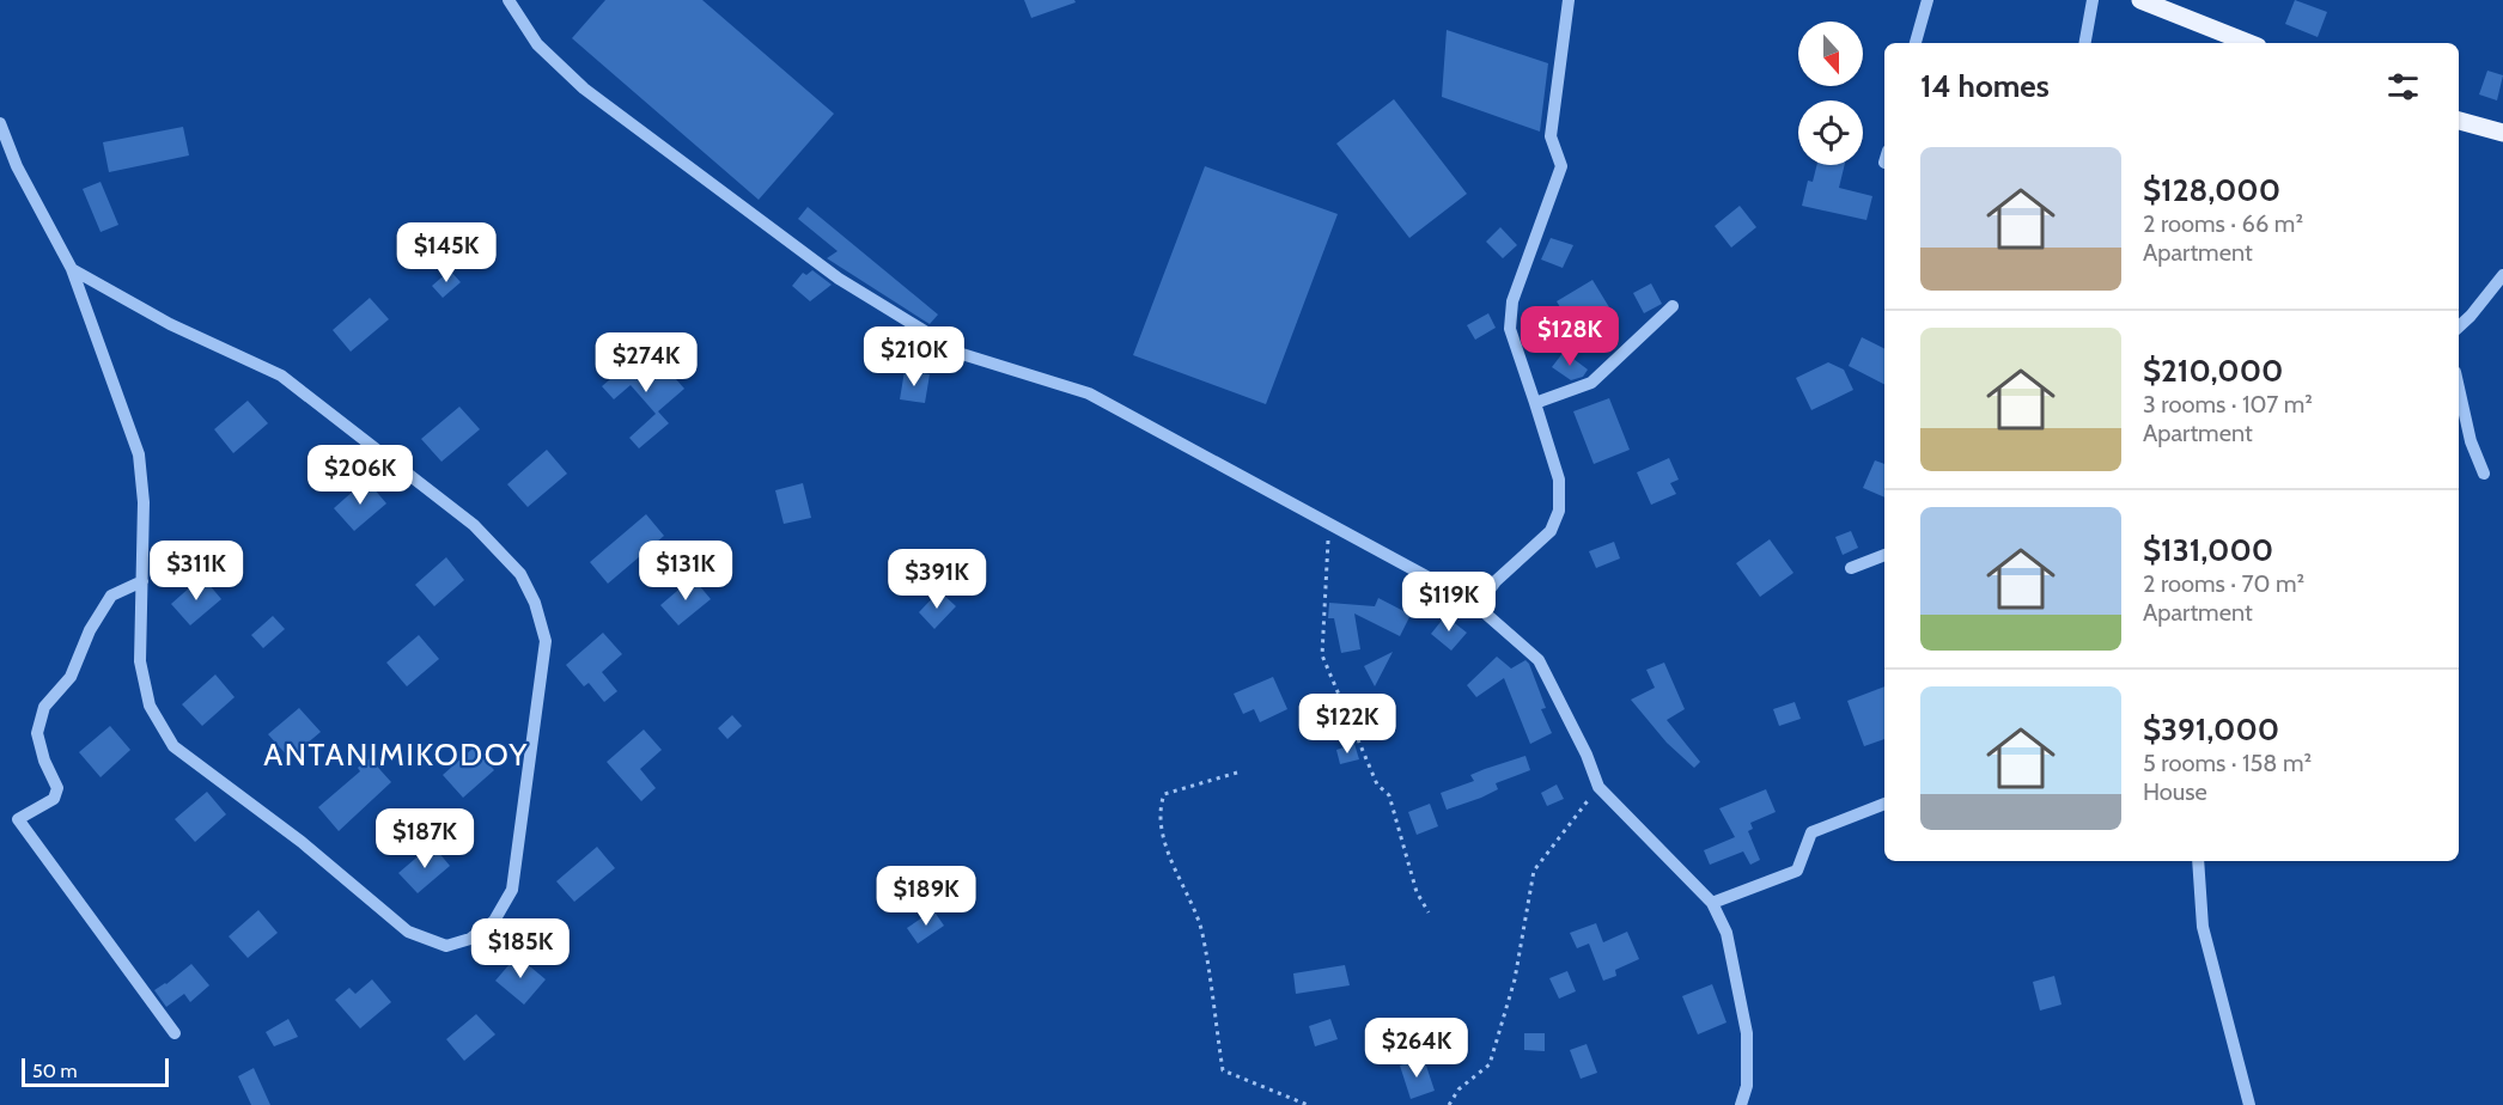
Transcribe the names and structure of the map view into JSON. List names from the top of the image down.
{
  "districts": ["ANTANIMIKODOY"],
  "scale_bar": "50 m",
  "north": "bottom",
  "page": {
    "heading": "14 homes",
    "list": [
      {
        "name": "$128,000",
        "note": "2 rooms · 66 m² · Apartment"
      },
      {
        "name": "$210,000",
        "note": "3 rooms · 107 m² · Apartment"
      },
      {
        "name": "$131,000",
        "note": "2 rooms · 70 m² · Apartment"
      },
      {
        "name": "$391,000",
        "note": "5 rooms · 158 m² · House"
      }
    ],
    "price": [
      "$145K",
      "$128K",
      "$210K",
      "$274K",
      "$206K",
      "$311K",
      "$131K",
      "$391K",
      "$119K",
      "$122K",
      "$187K",
      "$189K",
      "$185K",
      "$264K"
    ],
    "scale": "50 m"
  }
}
